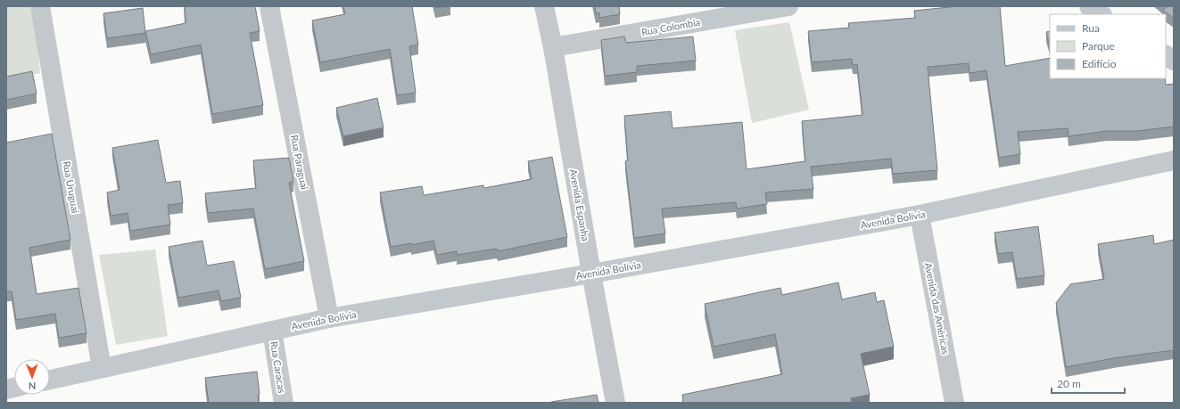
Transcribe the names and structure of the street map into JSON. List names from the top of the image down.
{
  "streets": {
    "street": [
      "Rua Colombia",
      "Rua Paraguai",
      "Rua Uruguai",
      "Avenida Espanha",
      "Avenida Bolívia",
      "Avenida das Américas",
      "Rua Caracas"
    ]
  },
  "crossings": [
    ["Rua Colombia", "Avenida Espanha"],
    ["Rua Paraguai", "Avenida Bolívia"],
    ["Rua Uruguai", "Avenida Bolívia"],
    ["Avenida Espanha", "Avenida Bolívia"],
    ["Avenida Bolívia", "Avenida das Américas"],
    ["Avenida Bolívia", "Rua Caracas"]
  ],
  "legend": ["Rua", "Parque", "Edifício"],
  "scale_bar": "20 m",
  "north": "bottom"
}
